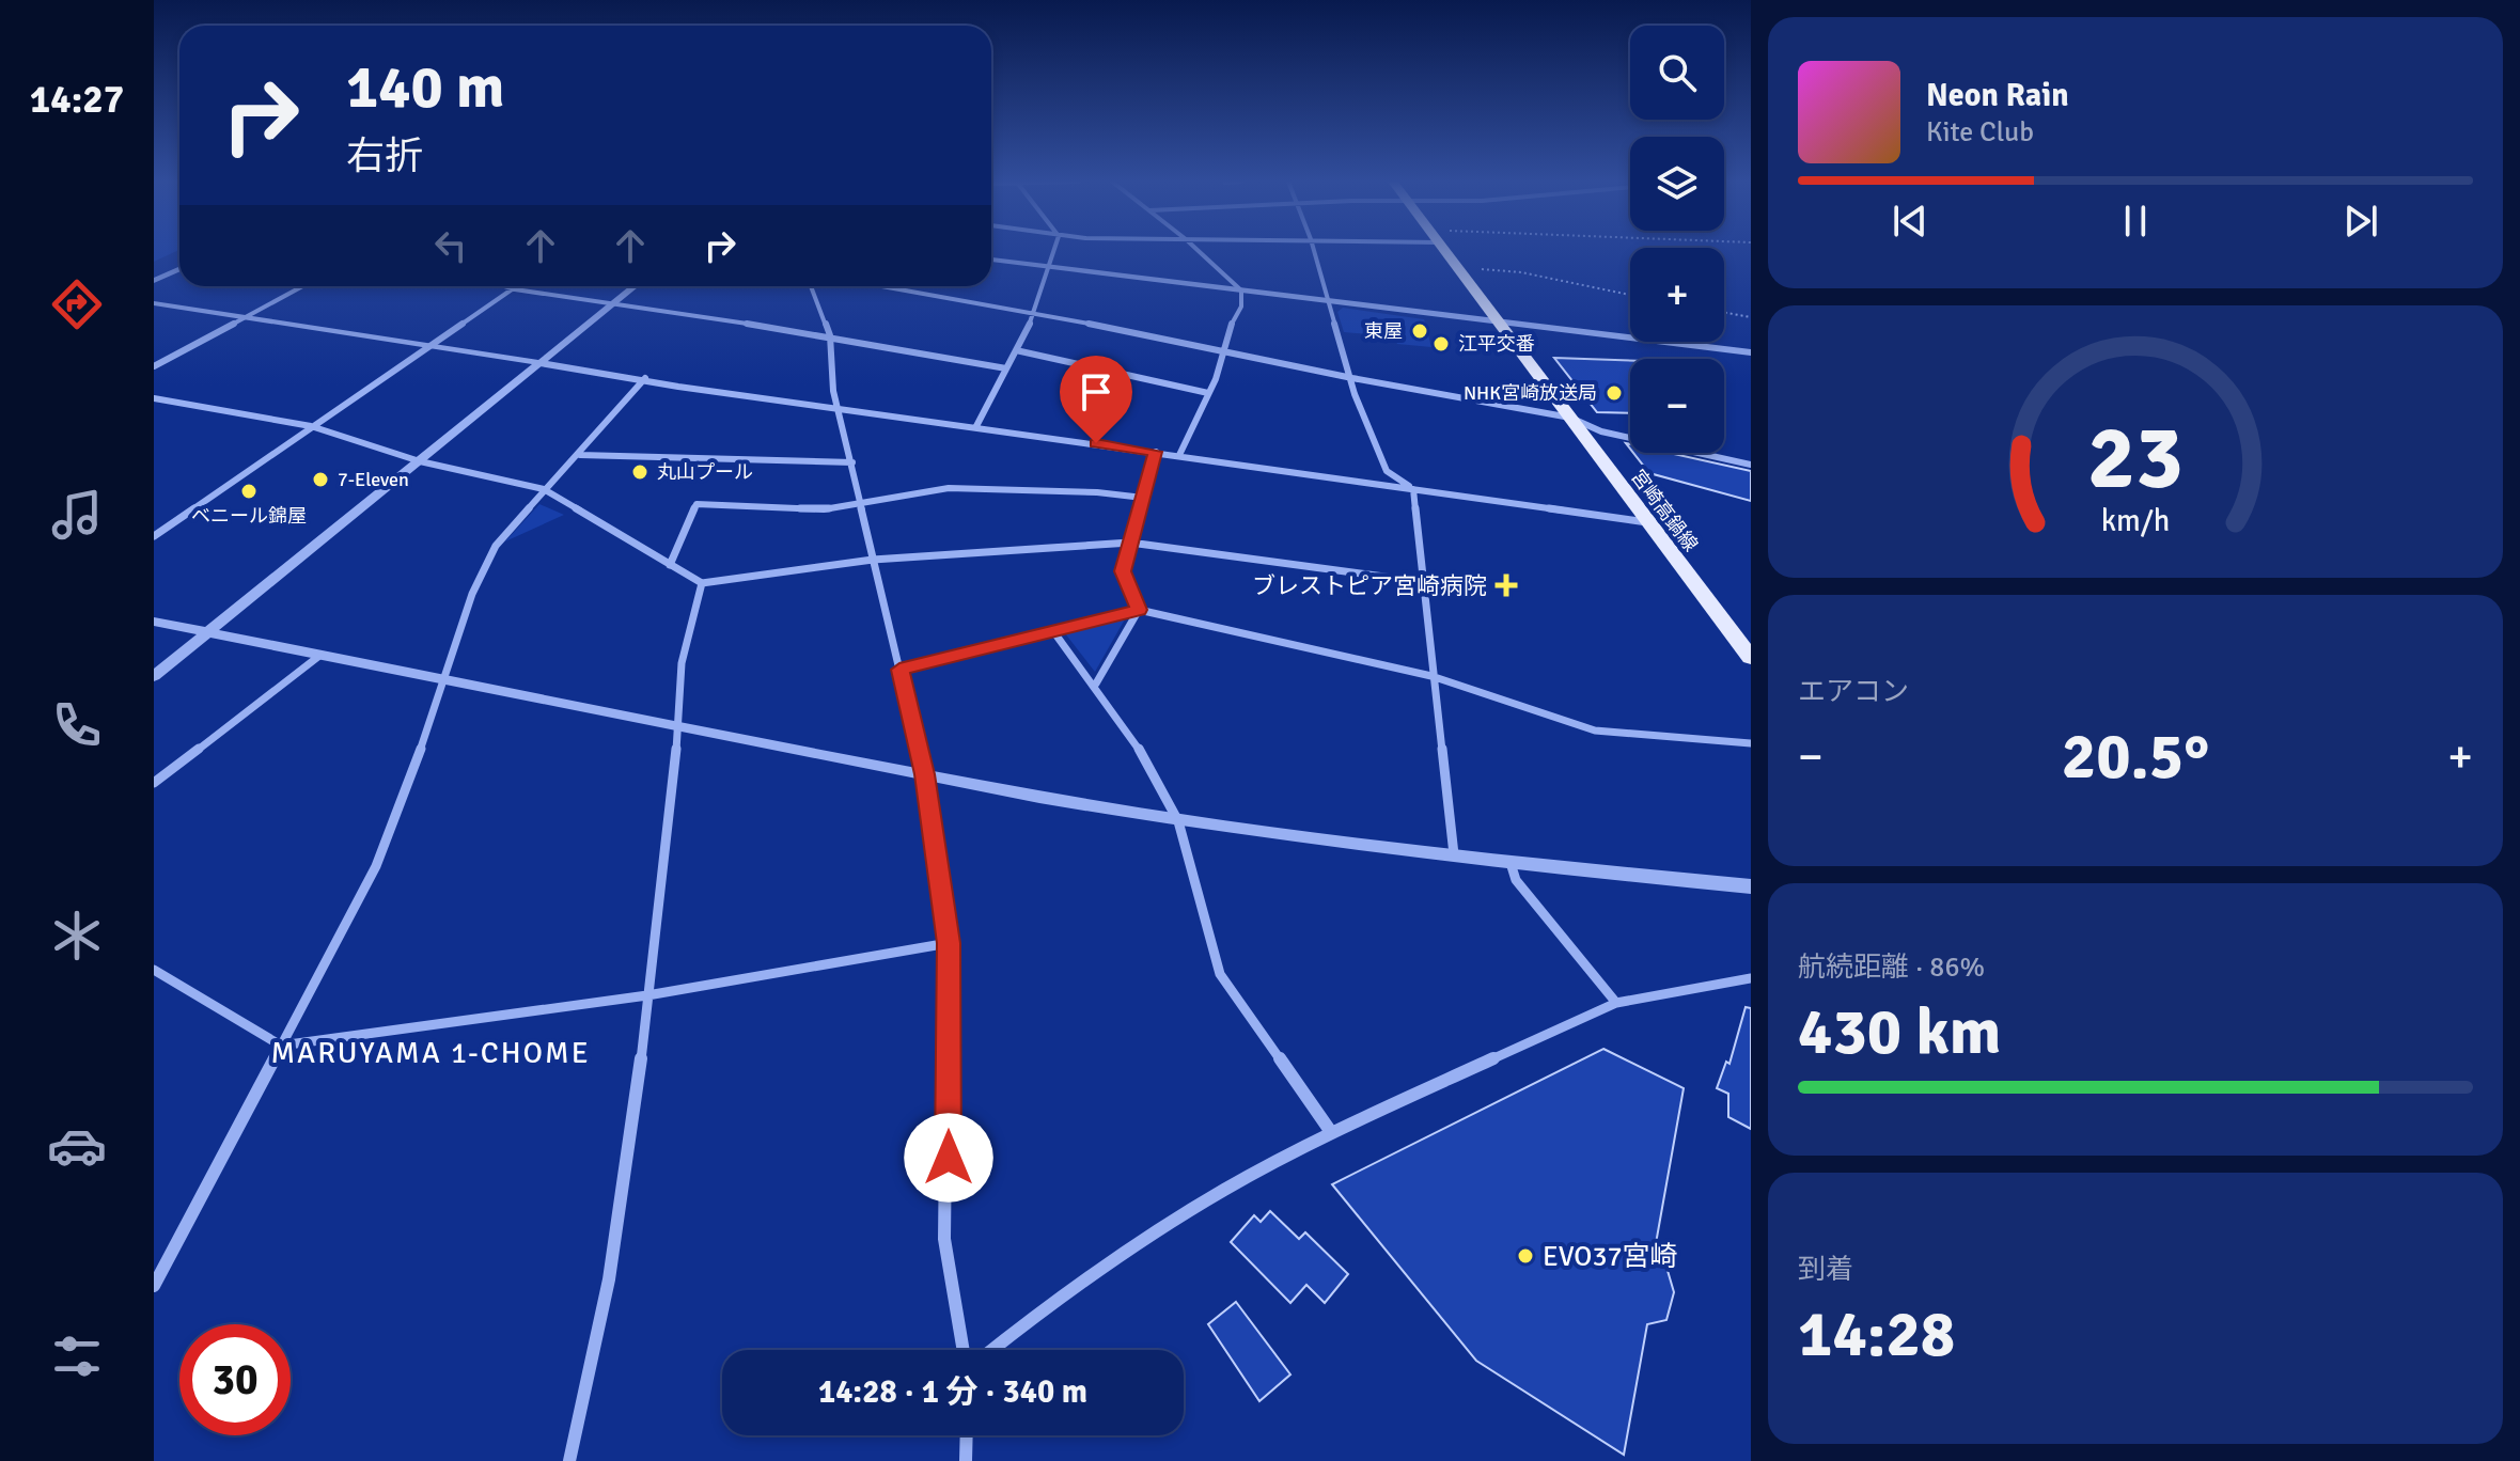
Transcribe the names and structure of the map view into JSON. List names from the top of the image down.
{
  "streets": {
    "main road": ["宮崎高鍋線"]
  },
  "districts": ["MARUYAMA 1-CHOME"],
  "places": {
    "other": [
      "東屋",
      "江平交番",
      "NHK宮崎放送局",
      "丸山プール",
      "7-Eleven",
      "ベニール錦屋",
      "EVO37宮崎"
    ],
    "health": ["ブレストピア宮崎病院"]
  },
  "page": {
    "tabs": "14:27",
    "map_buttons": ["+", "−"],
    "turn": ["140 m", "右折"],
    "song": ["Neon Rain", "Kite Club"],
    "tile": [
      "エアコン",
      ["航続距離 · 86%", "430 km"],
      ["到着", "14:28"]
    ],
    "heat": ["−", "20.5°", "+"],
    "limit": "30",
    "trip": "14:28 · 1 分 · 340 m",
    "gauge": ["23", "km/h"]
  }
}
